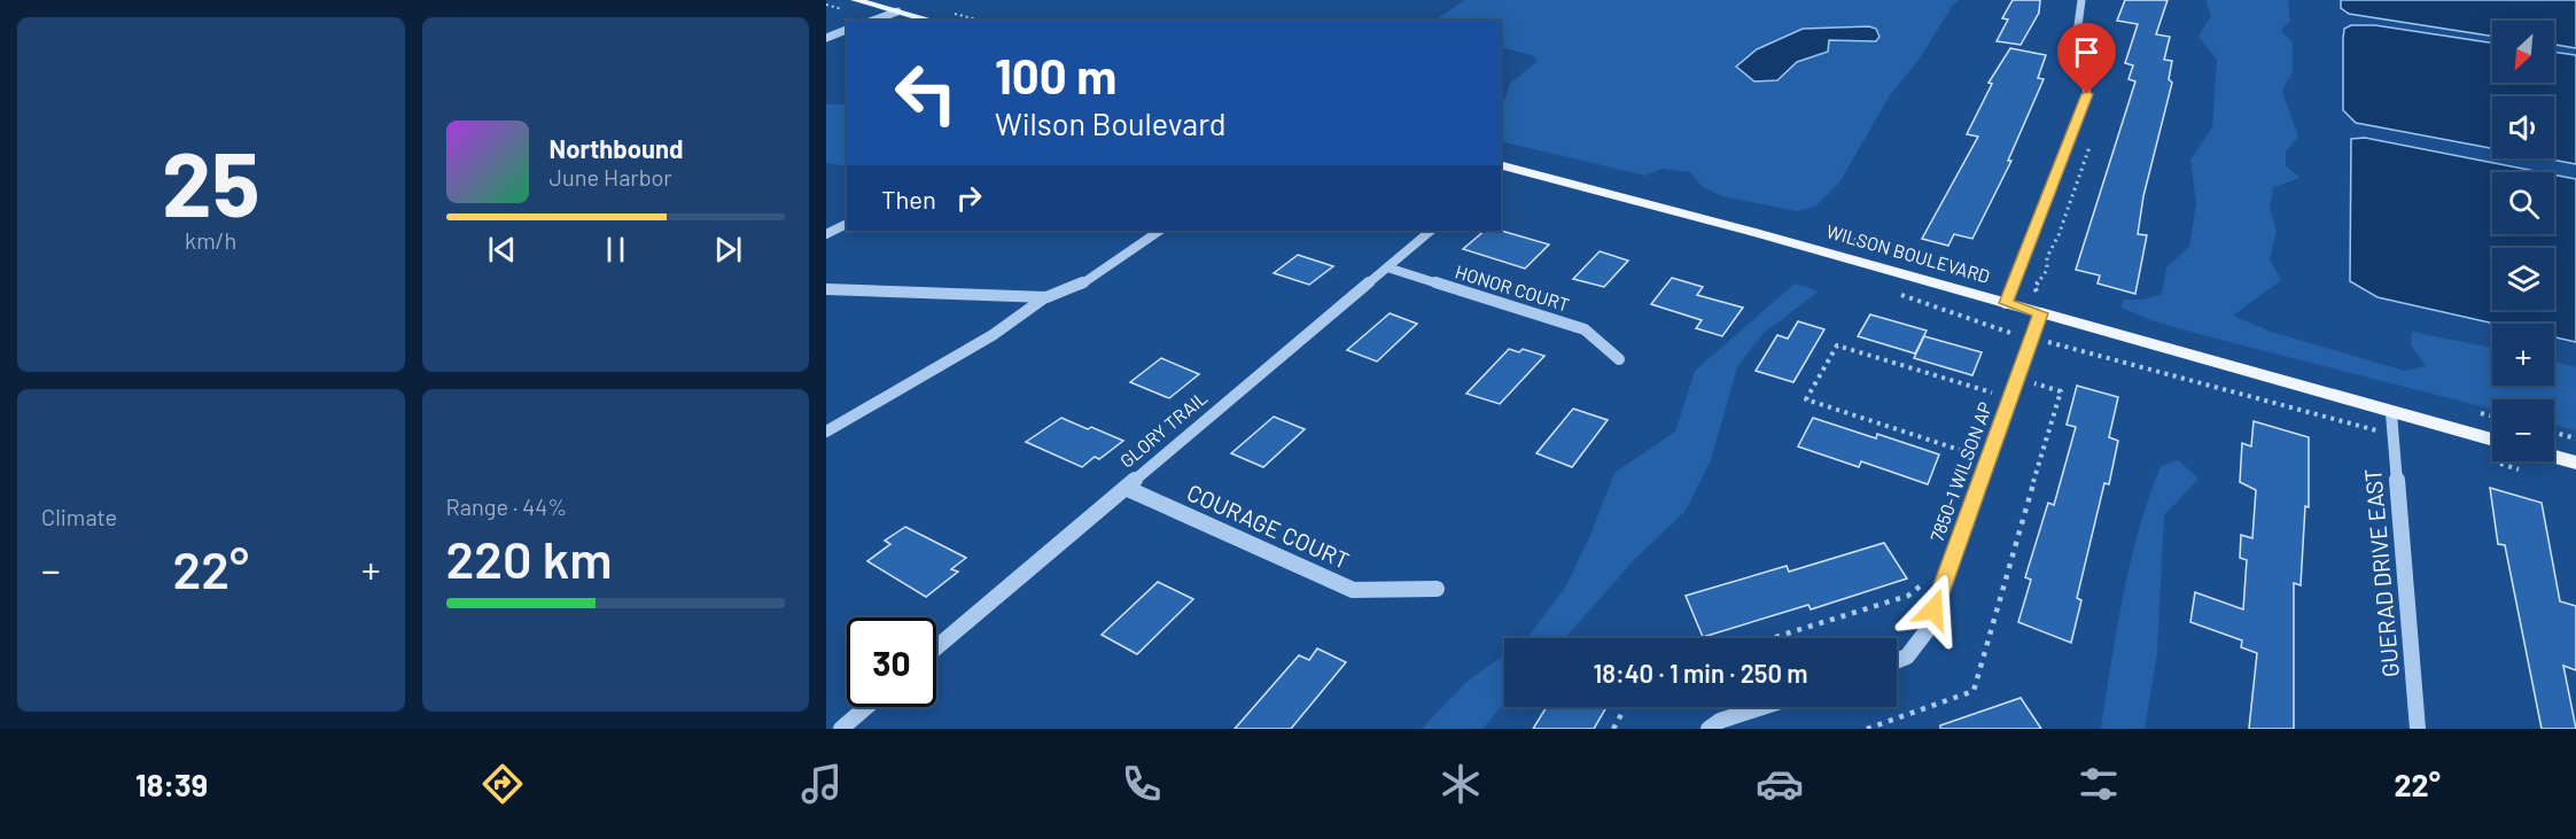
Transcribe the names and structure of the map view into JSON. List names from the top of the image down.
{
  "streets": {
    "main road": ["WILSON BOULEVARD"],
    "street": [
      "HONOR COURT",
      "GLORY TRAIL",
      "7850-1 WILSON AP",
      "COURAGE COURT",
      "GUERAD DRIVE EAST"
    ]
  },
  "crossings": [
    ["WILSON BOULEVARD", "7850-1 WILSON AP"],
    ["WILSON BOULEVARD", "GUERAD DRIVE EAST"],
    ["HONOR COURT", "GLORY TRAIL"],
    ["GLORY TRAIL", "COURAGE COURT"]
  ],
  "north": "bottom left",
  "page": {
    "tile": [
      ["25", "km/h"],
      "Climate",
      ["Range · 44%", "220 km"]
    ],
    "map_buttons": ["+", "−"],
    "turn": ["100 m", "Wilson Boulevard"],
    "song": ["Northbound", "June Harbor"],
    "then": "Then",
    "heat": ["−", "22°", "+"],
    "limit": "30",
    "trip": "18:40 · 1 min · 250 m",
    "tabs": ["18:39", "22°"]
  }
}
